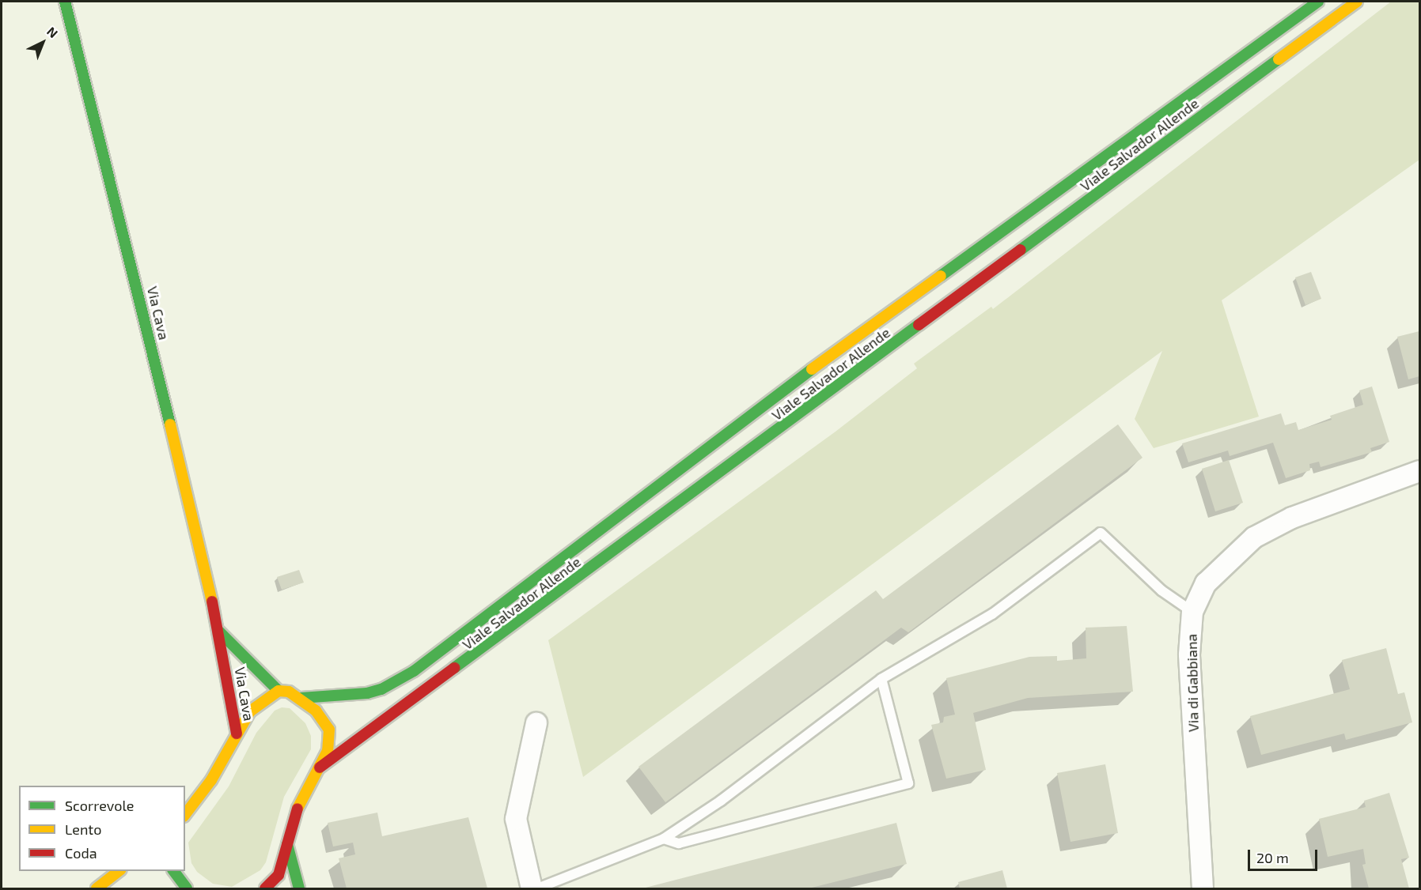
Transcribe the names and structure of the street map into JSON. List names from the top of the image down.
{
  "streets": {
    "main road": ["Viale Salvador Allende", "Via Cava"],
    "street": ["Via di Gabbiana"]
  },
  "legend": ["Scorrevole", "Lento", "Coda"],
  "scale_bar": "20 m",
  "north": "top right"
}
